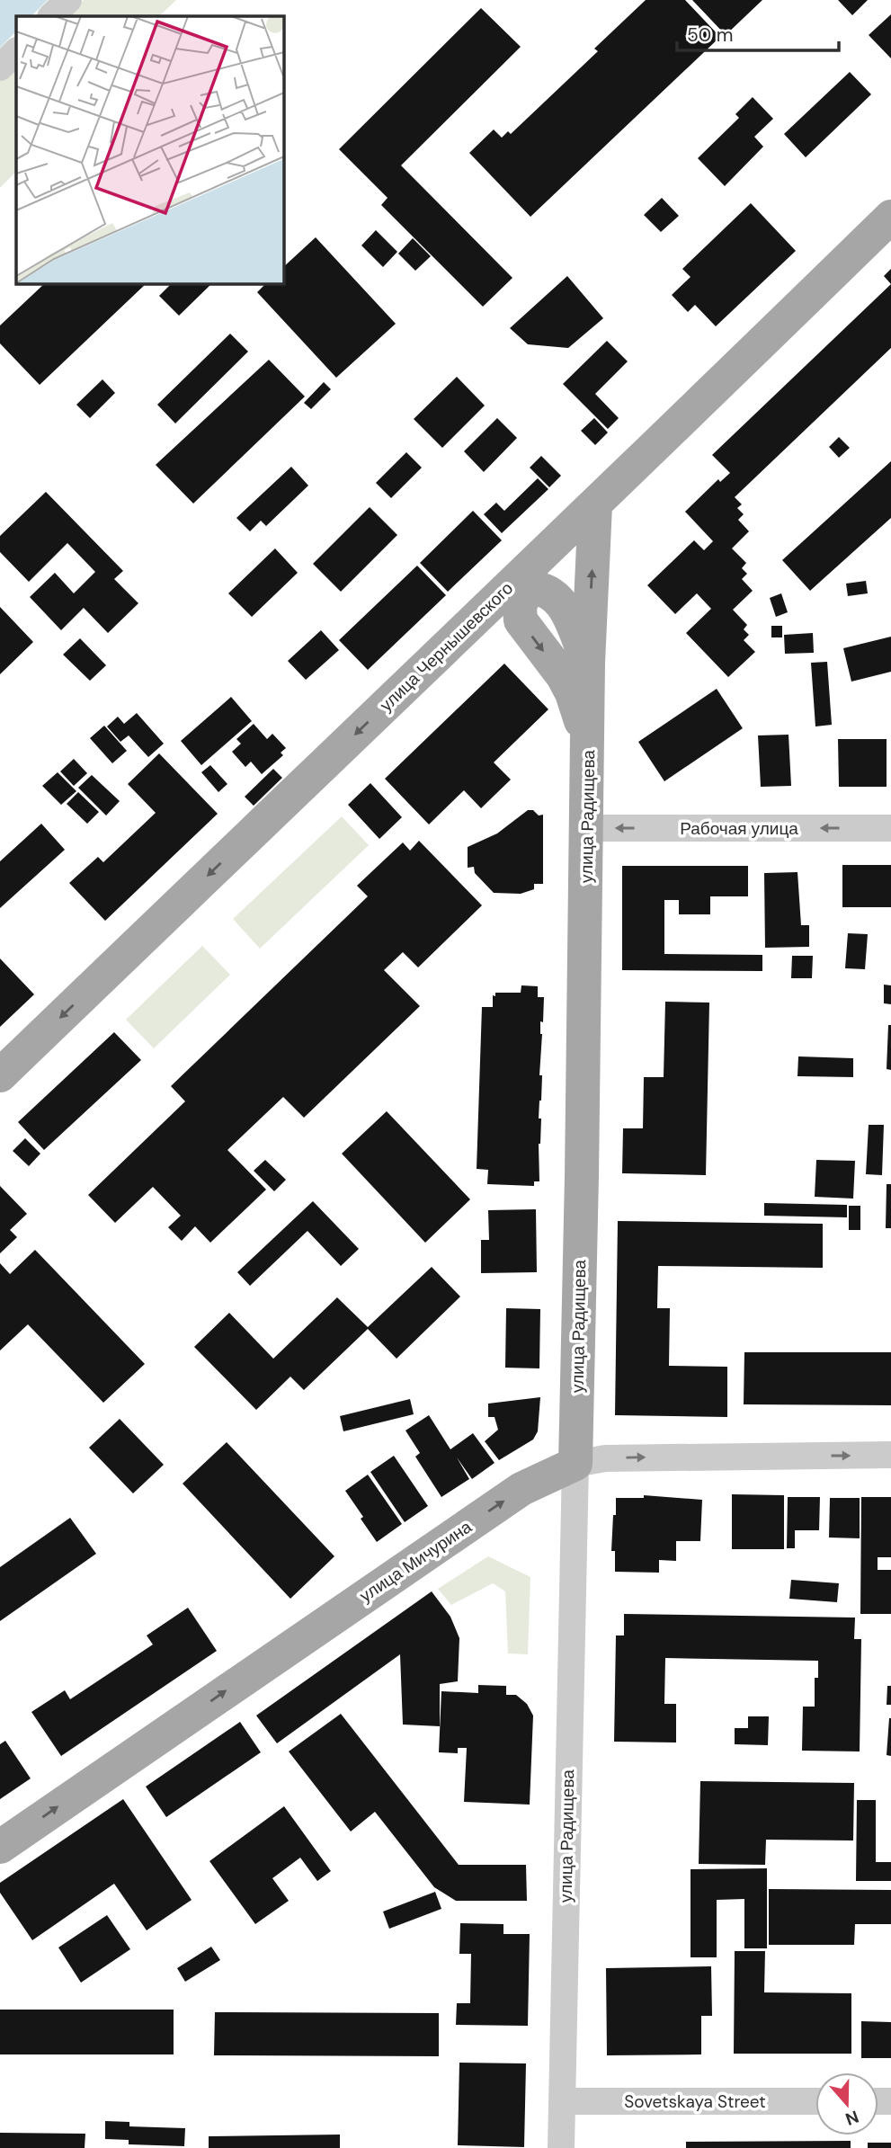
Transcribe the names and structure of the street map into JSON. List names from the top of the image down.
{
  "streets": {
    "main road": ["улица Чернышевского", "улица Радищева", "улица Мичурина"],
    "street": ["Рабочая улица", "Sovetskaya Street"]
  },
  "crossings": [
    ["улица Чернышевского", "улица Радищева"],
    ["улица Радищева", "Рабочая улица"],
    ["улица Радищева", "улица Мичурина"],
    ["улица Радищева", "Sovetskaya Street"]
  ],
  "one_way": ["улица Чернышевского", "Рабочая улица", "улица Мичурина"],
  "scale_bar": "50 m",
  "north": "bottom"
}
